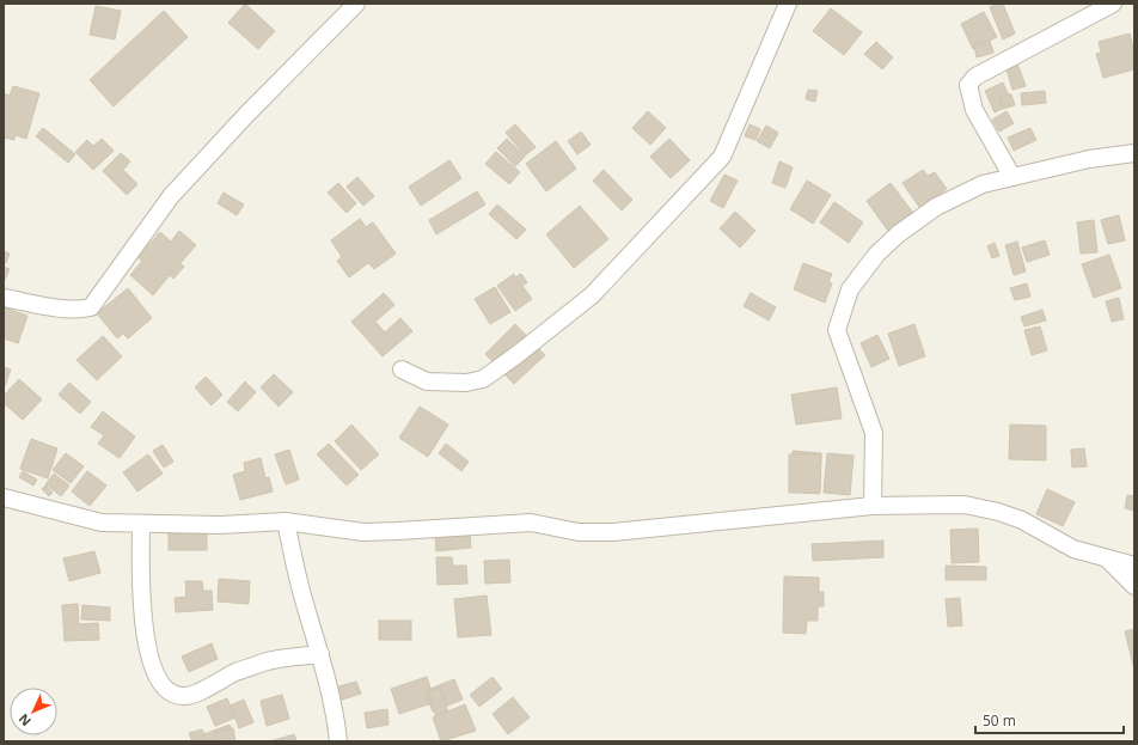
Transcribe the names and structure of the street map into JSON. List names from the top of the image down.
{
  "scale_bar": "50 m",
  "north": "bottom left"
}
